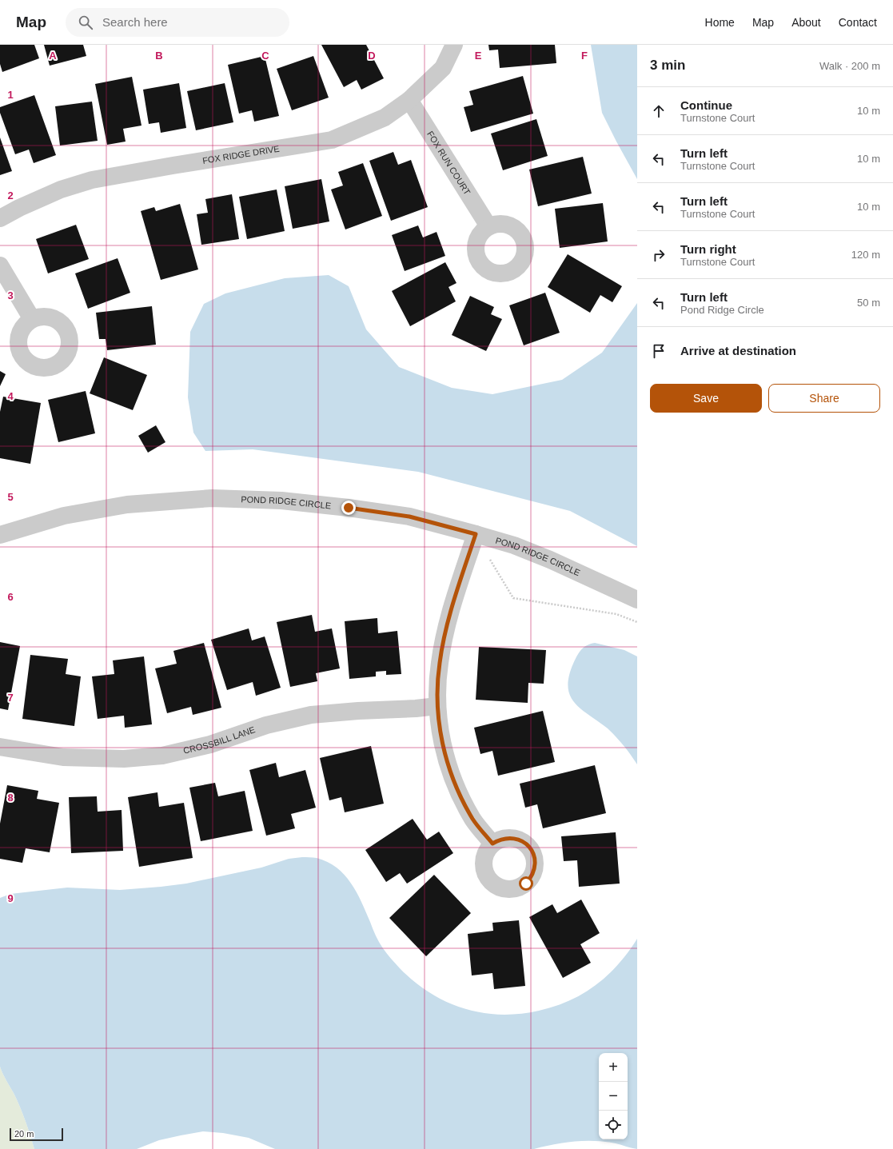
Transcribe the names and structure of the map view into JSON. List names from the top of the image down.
{
  "streets": {
    "street": [
      "FOX RIDGE DRIVE",
      "FOX RUN COURT",
      "POND RIDGE CIRCLE",
      "CROSSBILL LANE"
    ]
  },
  "crossings": [
    ["FOX RIDGE DRIVE", "FOX RUN COURT"]
  ],
  "scale_bar": "20 m",
  "page": {
    "header": "Map",
    "search": "Search here",
    "nav": [
      "Home",
      "Map",
      "About",
      "Contact"
    ],
    "heading": ["3 min", "Walk · 200 m"],
    "list": [
      ["Continue", "Turnstone Court", "10 m"],
      ["Turn left", "Turnstone Court", "10 m"],
      ["Turn left", "Turnstone Court", "10 m"],
      ["Turn right", "Turnstone Court", "120 m"],
      ["Turn left", "Pond Ridge Circle", "50 m"],
      "Arrive at destination"
    ],
    "buttons": ["Save", "Share"],
    "map_buttons": ["+", "−"],
    "scale": "20 m"
  },
  "grid": {
    "columns": [
      "A",
      "B",
      "C",
      "D",
      "E",
      "F"
    ],
    "rows": [
      "1",
      "2",
      "3",
      "4",
      "5",
      "6",
      "7",
      "8",
      "9"
    ]
  }
}
